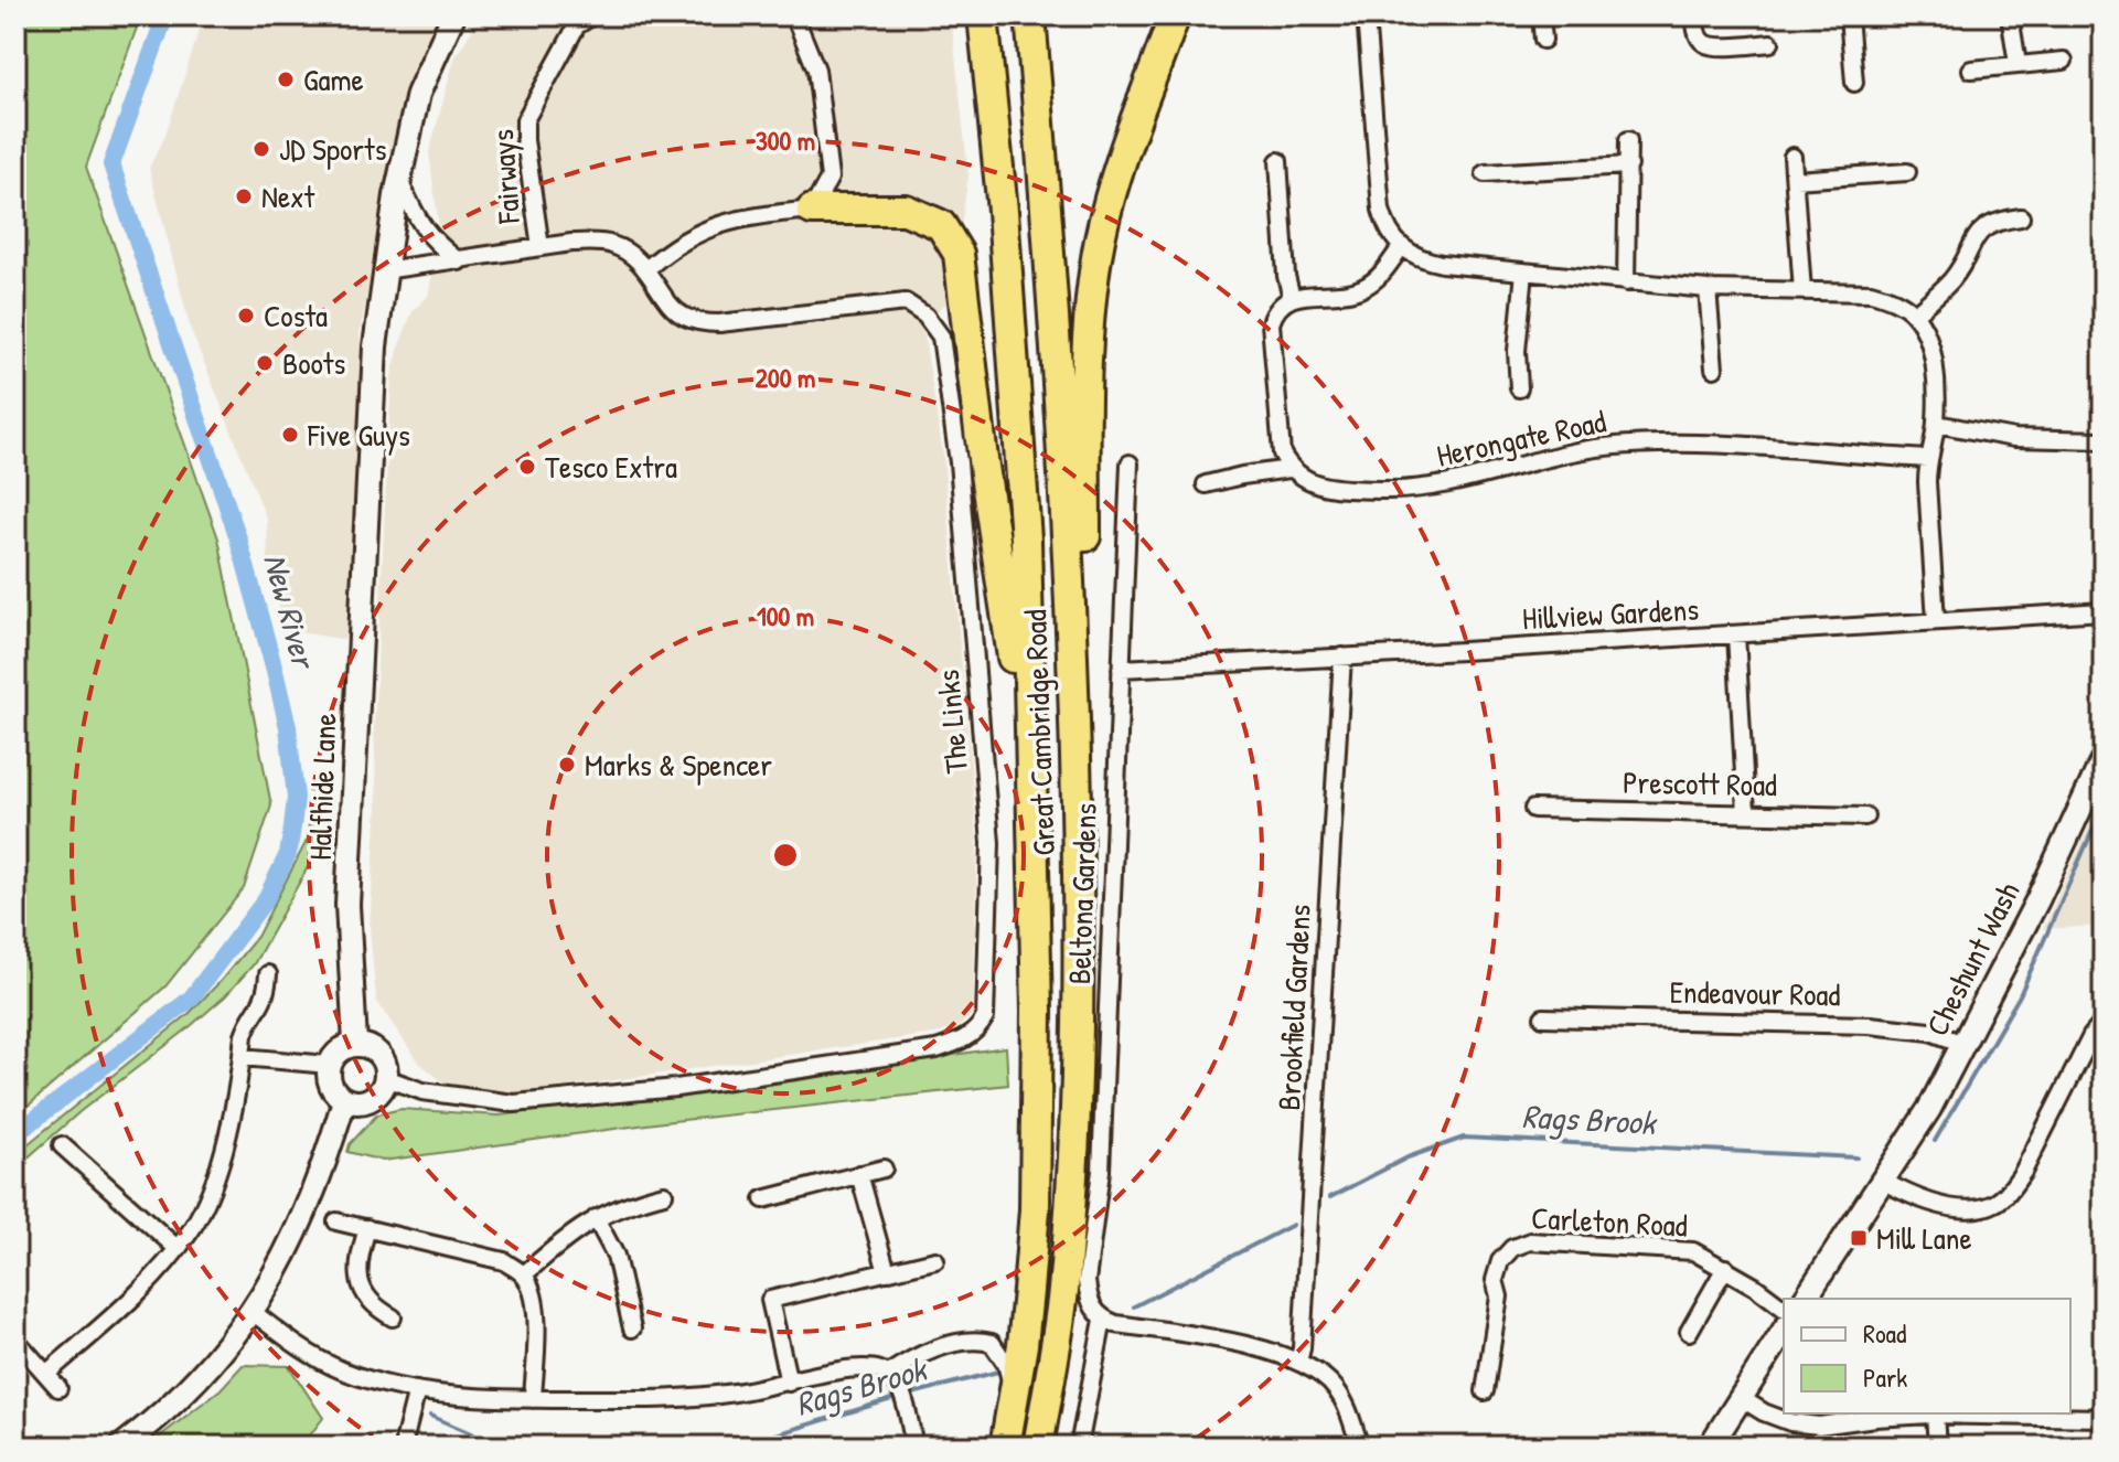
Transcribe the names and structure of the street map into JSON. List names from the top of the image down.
{
  "streets": {
    "highway": ["Great Cambridge Road"],
    "main road": ["Halfhide Lane", "Cheshunt Wash"],
    "street": [
      "Fairways",
      "Herongate Road",
      "Hillview Gardens",
      "The Links",
      "Prescott Road",
      "Beltona Gardens",
      "Endeavour Road",
      "Brookfield Gardens",
      "Carleton Road"
    ]
  },
  "crossings": [
    ["Fairways", "The Links"],
    ["Hillview Gardens", "Beltona Gardens"],
    ["Hillview Gardens", "Brookfield Gardens"],
    ["The Links", "Halfhide Lane"],
    ["Cheshunt Wash", "Endeavour Road"]
  ],
  "water": ["New River", "Rags Brook"],
  "places": {
    "other": [
      "Game",
      "JD Sports",
      "Next",
      "Costa",
      "Boots",
      "Five Guys",
      "Tesco Extra",
      "Marks & Spencer"
    ],
    "transit": ["Mill Lane"]
  },
  "legend": ["Road", "Park"],
  "rings": ["300 m", "200 m", "100 m"]
}
